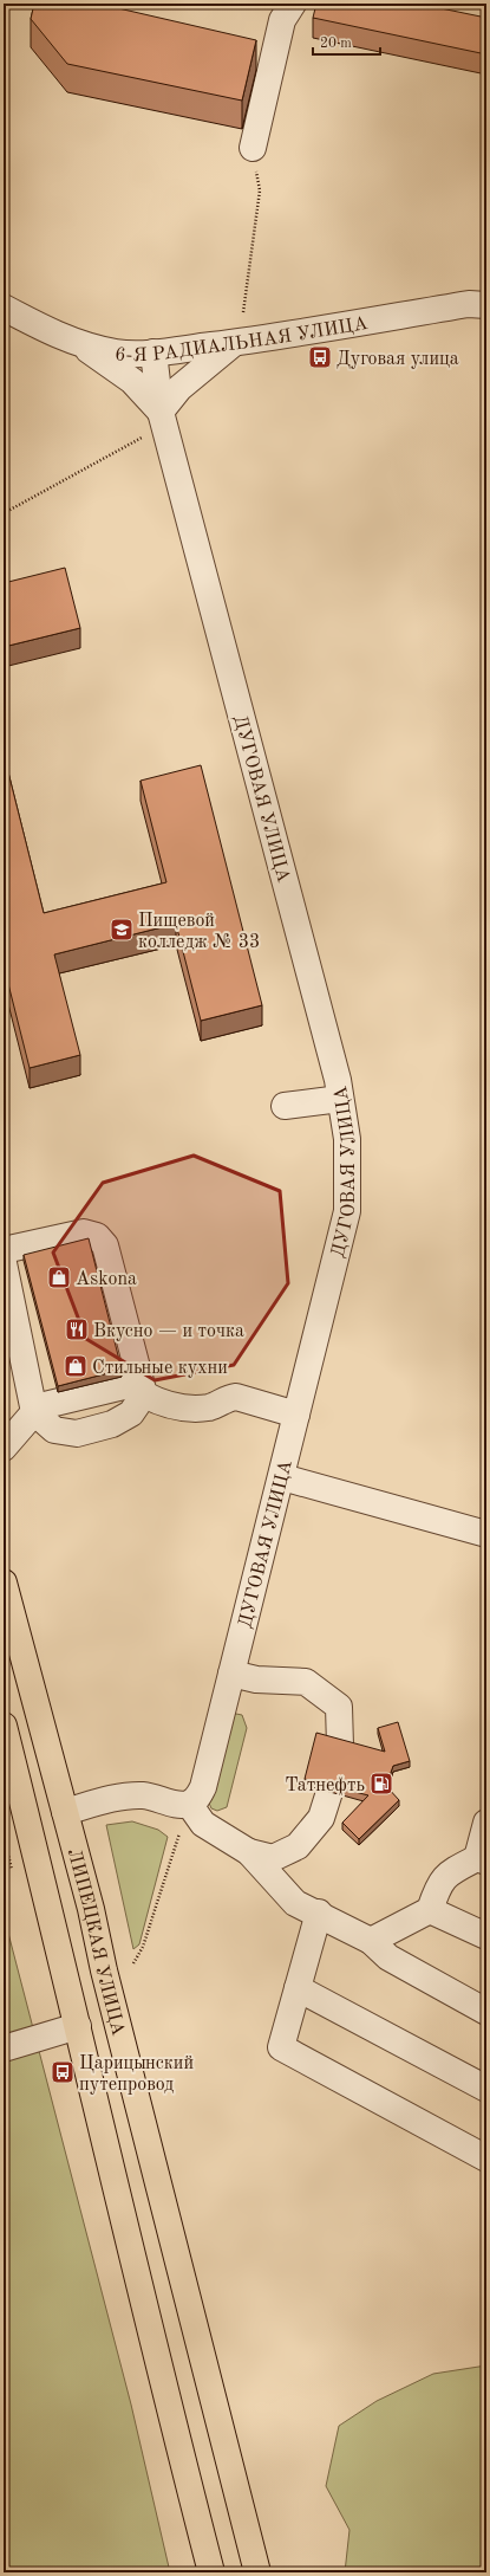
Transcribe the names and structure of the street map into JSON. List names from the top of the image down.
{
  "streets": {
    "main road": ["ЛИПЕЦКАЯ УЛИЦА"],
    "street": ["6-Я РАДИАЛЬНАЯ УЛИЦА", "ДУГОВАЯ УЛИЦА"]
  },
  "crossings": [
    ["6-Я РАДИАЛЬНАЯ УЛИЦА", "ДУГОВАЯ УЛИЦА"]
  ],
  "places": {
    "bus stop": ["Дуговая улица", "Царицынский путепровод"],
    "school or university": ["Пищевой колледж № 33"],
    "shop": ["Askona", "Стильные кухни"],
    "restaurant": ["Вкусно — и точка"],
    "fuel station": ["Татнефть"]
  },
  "scale_bar": "20 m"
}
